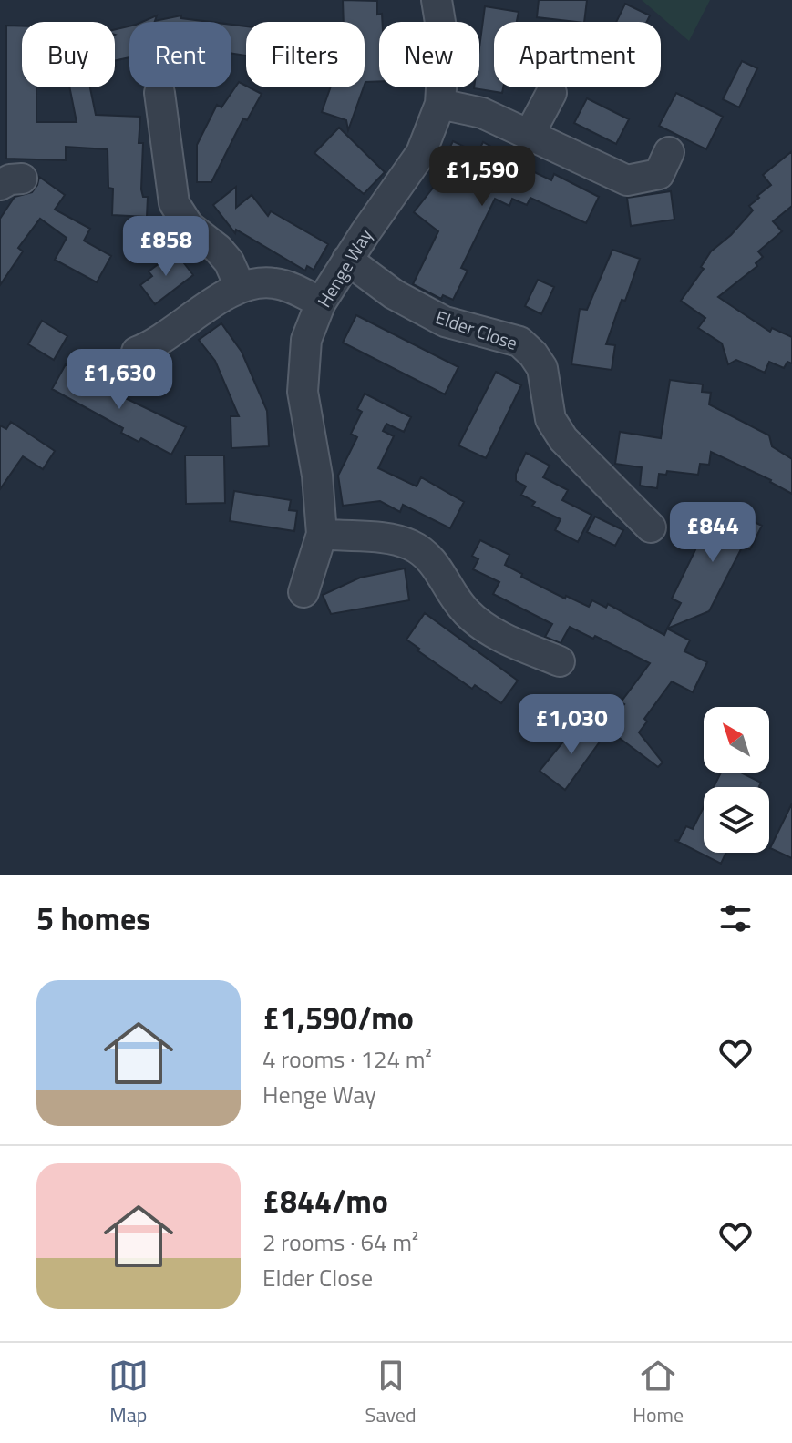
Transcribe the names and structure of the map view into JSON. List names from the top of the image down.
{
  "streets": {
    "street": ["Henge Way", "Elder Close"]
  },
  "crossings": [
    ["Henge Way", "Elder Close"]
  ],
  "north": "top left",
  "page": {
    "chip": [
      "Buy",
      "Rent",
      "Filters",
      "New",
      "Apartment"
    ],
    "price": [
      "£1,590",
      "£858",
      "£1,630",
      "£844",
      "£1,030"
    ],
    "heading": "5 homes",
    "list": [
      {
        "name": "£1,590/mo",
        "note": "4 rooms · 124 m² · Henge Way"
      },
      {
        "name": "£844/mo",
        "note": "2 rooms · 64 m² · Elder Close"
      }
    ],
    "tabs": ["Map", "Saved", "Home"]
  }
}
